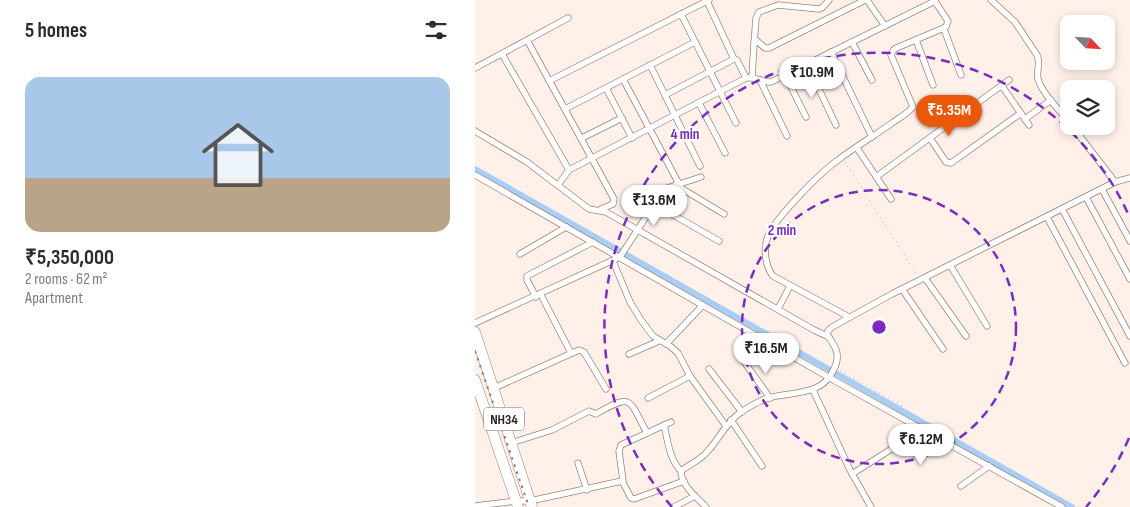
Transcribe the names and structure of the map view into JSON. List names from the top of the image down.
{
  "streets": {
    "highway": ["NH34"]
  },
  "north": "bottom right",
  "page": {
    "heading": "5 homes",
    "price": [
      "₹10.9M",
      "₹5.35M",
      "₹13.6M",
      "₹16.5M",
      "₹6.12M"
    ],
    "list": [
      {
        "name": "₹5,350,000",
        "note": "2 rooms · 62 m² · Apartment"
      }
    ]
  },
  "rings": ["4 min", "2 min"]
}
